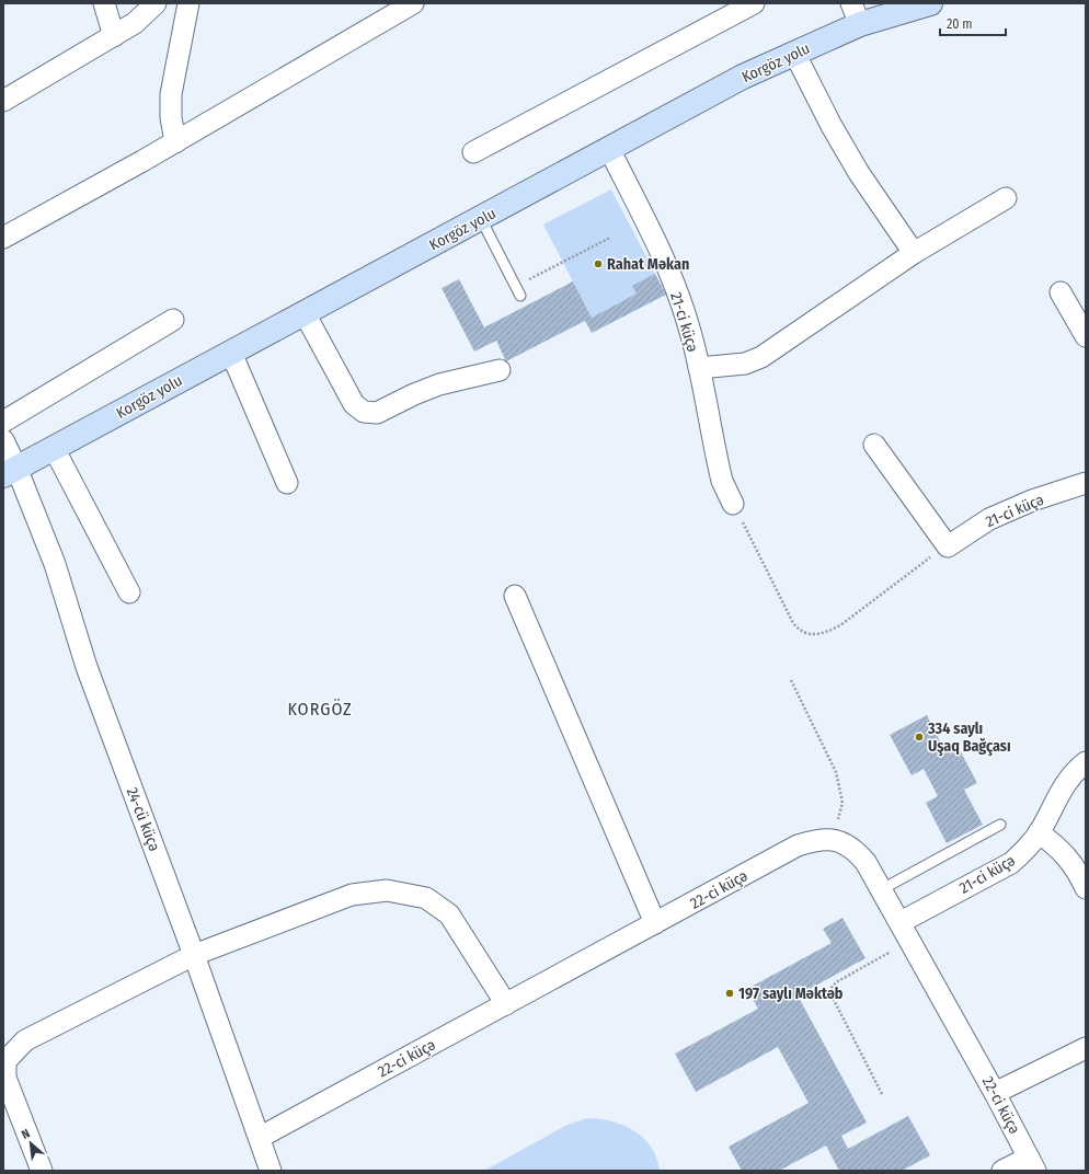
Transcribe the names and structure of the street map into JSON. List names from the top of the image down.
{
  "streets": {
    "main road": ["Korgöz yolu"],
    "street": ["21-ci küçə", "24-cü küçə", "22-ci küçə"]
  },
  "crossings": [
    ["Korgöz yolu", "21-ci küçə"],
    ["Korgöz yolu", "24-cü küçə"],
    ["21-ci küçə", "22-ci küçə"],
    ["24-cü küçə", "22-ci küçə"]
  ],
  "districts": ["KORGÖZ"],
  "places": ["Rahat Məkan", "334 saylı Uşaq Bağçası", "197 saylı Məktəb"],
  "scale_bar": "20 m",
  "north": "top left"
}
